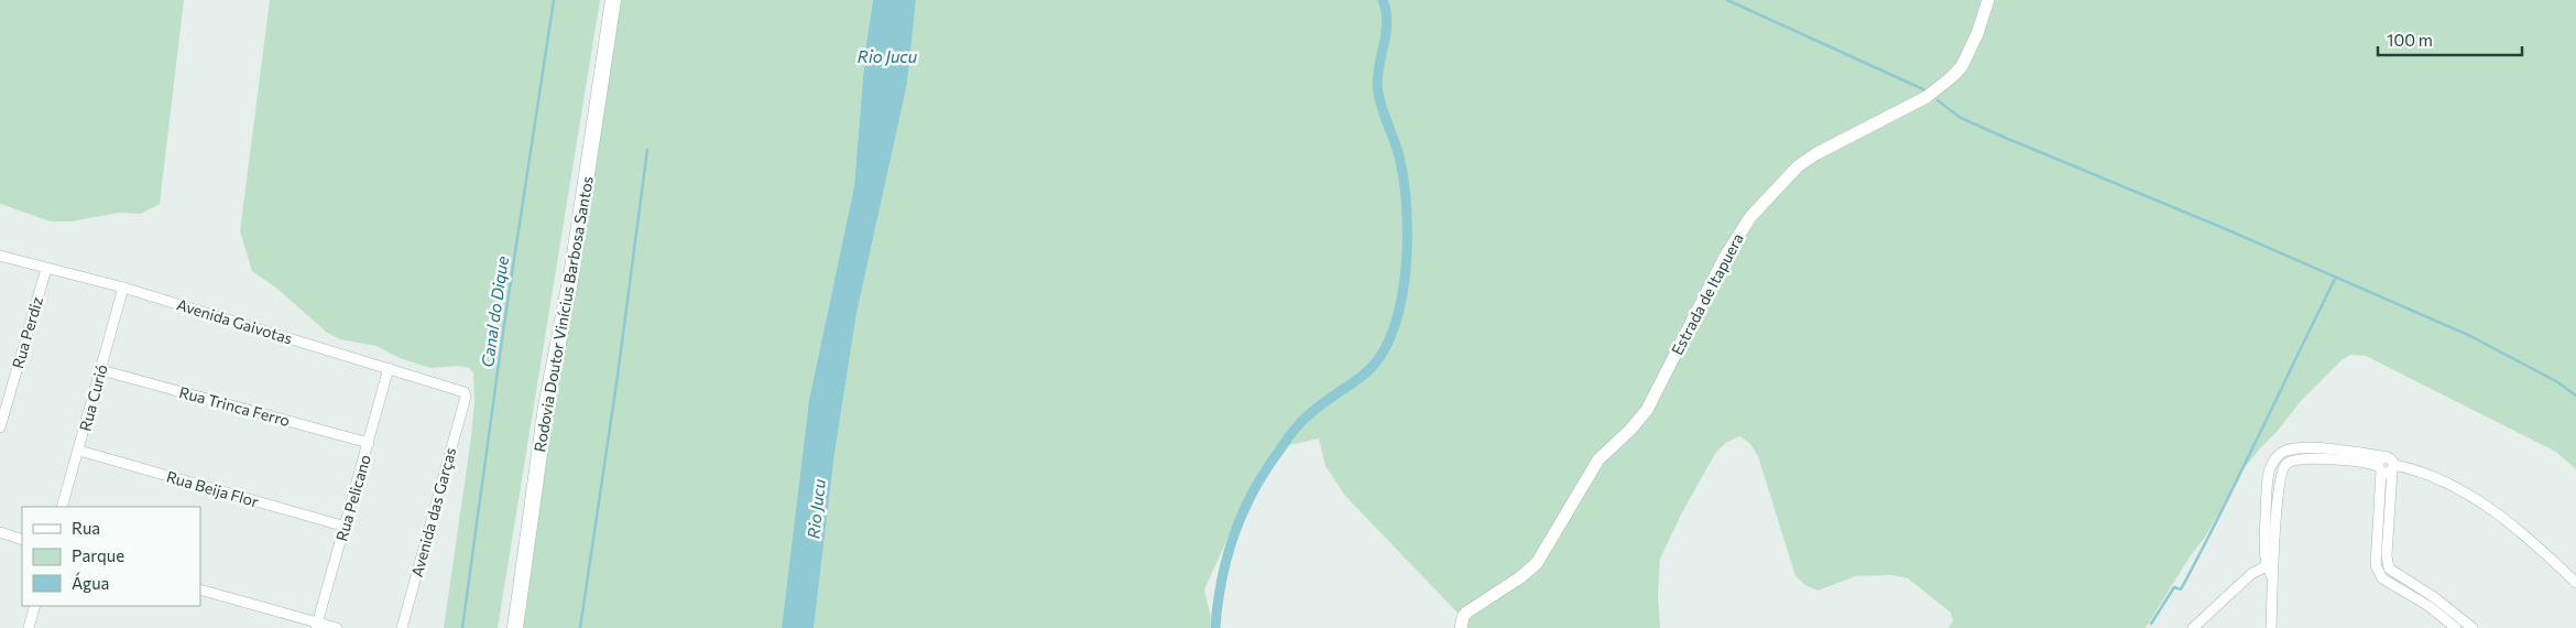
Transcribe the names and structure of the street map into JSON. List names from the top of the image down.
{
  "streets": {
    "main road": ["Rodovia Doutor Vinícius Barbosa Santos"],
    "street": [
      "Estrada de Itapuera",
      "Avenida Gaivotas",
      "Rua Perdiz",
      "Rua Curió",
      "Rua Trinca Ferro",
      "Rua Beija Flor",
      "Rua Pelicano",
      "Avenida das Garças"
    ]
  },
  "crossings": [
    ["Avenida Gaivotas", "Rua Perdiz"],
    ["Avenida Gaivotas", "Rua Curió"],
    ["Avenida Gaivotas", "Rua Pelicano"],
    ["Avenida Gaivotas", "Avenida das Garças"],
    ["Rua Curió", "Rua Trinca Ferro"],
    ["Rua Curió", "Rua Beija Flor"],
    ["Rua Trinca Ferro", "Rua Pelicano"],
    ["Rua Beija Flor", "Rua Pelicano"]
  ],
  "water": ["Rio Jucu", "Canal do Dique"],
  "legend": ["Rua", "Parque", "Água"],
  "scale_bar": "100 m"
}
